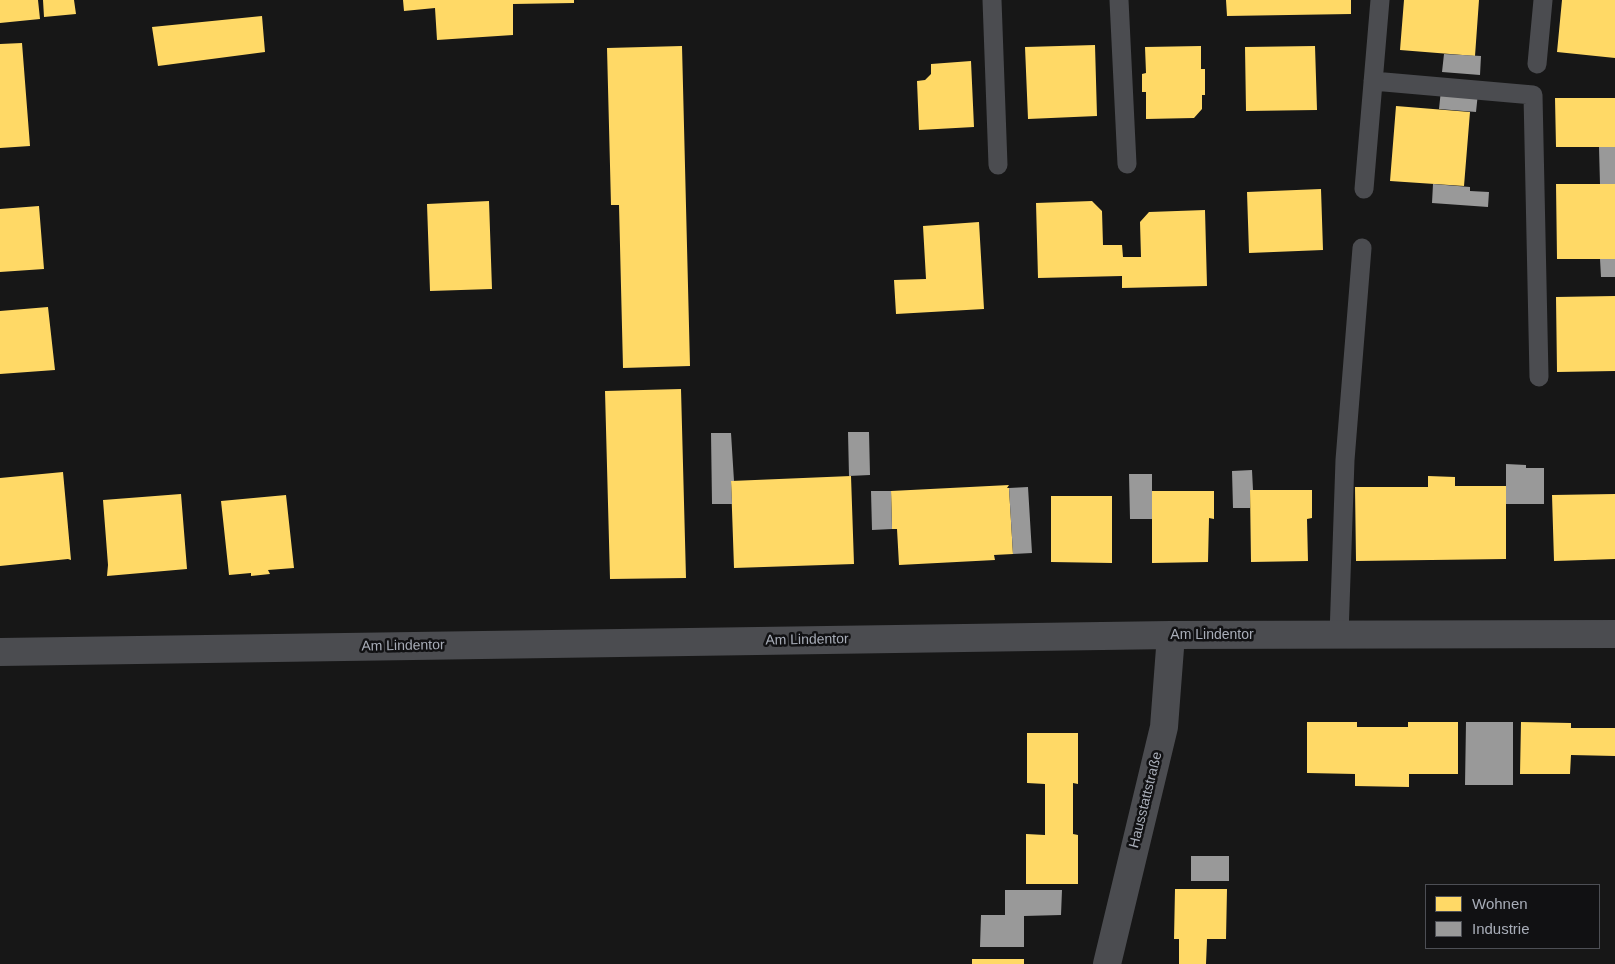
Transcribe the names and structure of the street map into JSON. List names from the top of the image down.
{
  "streets": {
    "street": ["Am Lindentor", "Hausstattstraße"]
  },
  "crossings": [
    ["Am Lindentor", "Hausstattstraße"]
  ],
  "legend": ["Wohnen", "Industrie"]
}
